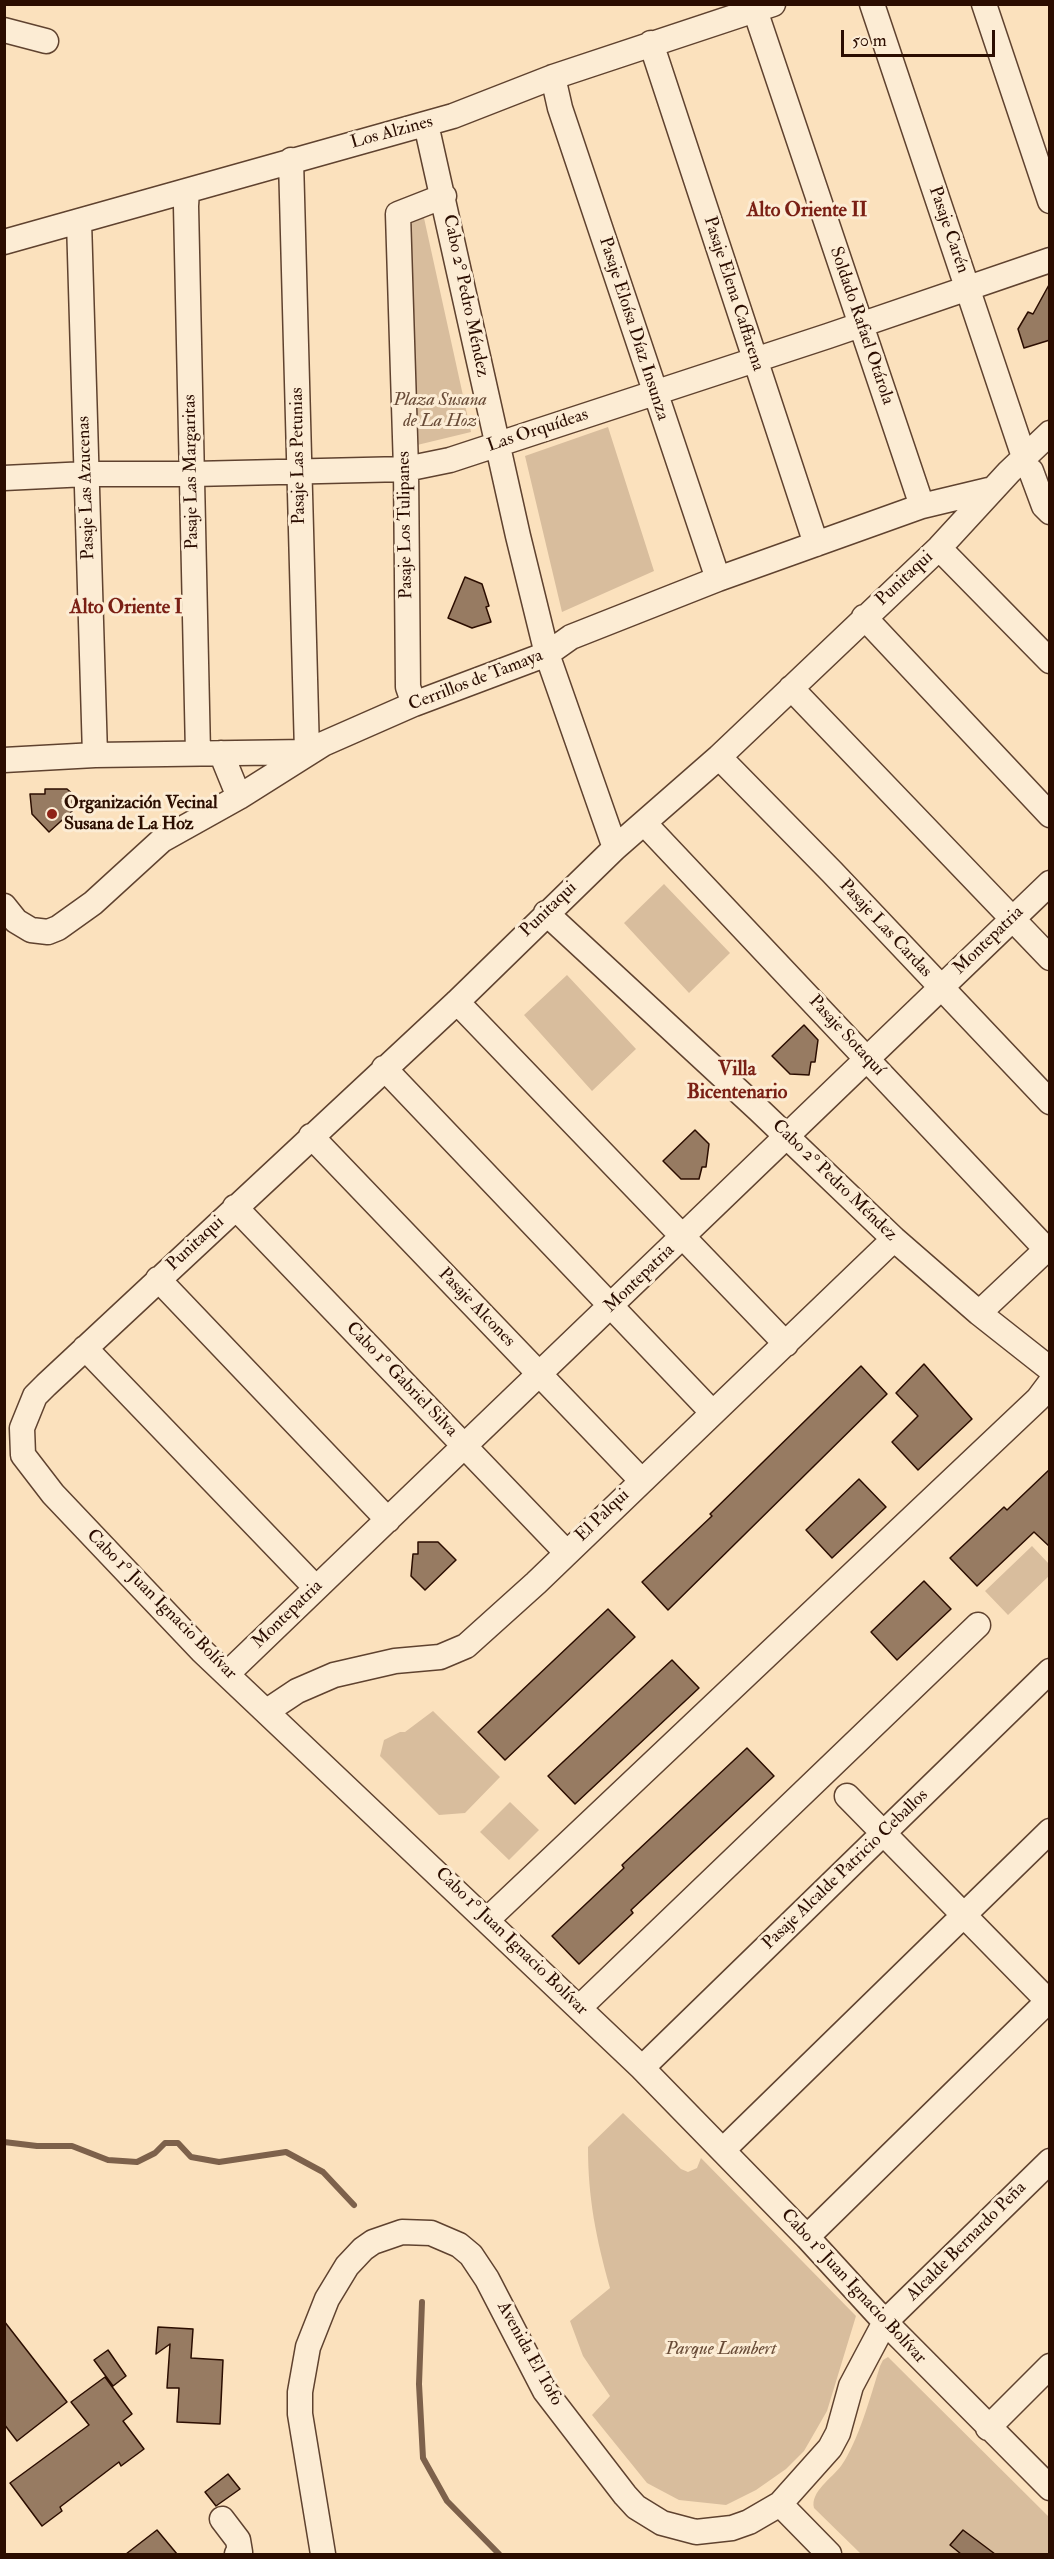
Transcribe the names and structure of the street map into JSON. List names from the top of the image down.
{
  "streets": {
    "street": [
      "Los Alzines",
      "Pasaje Carén",
      "Pasaje Elena Caffarena",
      "Cabo 2° Pedro Méndez",
      "Soldado Rafael Otárola",
      "Pasaje Eloísa Díaz Insunza",
      "Las Orquídeas",
      "Pasaje Las Petunias",
      "Pasaje Las Margaritas",
      "Pasaje Las Azucenas",
      "Pasaje Los Tulipanes",
      "Punitaqui",
      "Cerrillos de Tamaya",
      "Pasaje Las Cardas",
      "Montepatria",
      "Pasaje Sotaquí",
      "Pasaje Alcones",
      "Cabo 1° Gabriel Silva",
      "El Palqui",
      "Cabo 1° Juan Ignacio Bolívar",
      "Pasaje Alcalde Patricio Ceballos",
      "Alcalde Bernardo Peña",
      "Avenida El Tofo"
    ]
  },
  "crossings": [
    ["Los Alzines", "Pasaje Elena Caffarena"],
    ["Los Alzines", "Cabo 2° Pedro Méndez"],
    ["Los Alzines", "Soldado Rafael Otárola"],
    ["Los Alzines", "Pasaje Eloísa Díaz Insunza"],
    ["Los Alzines", "Pasaje Las Petunias"],
    ["Los Alzines", "Pasaje Las Margaritas"],
    ["Los Alzines", "Pasaje Las Azucenas"],
    ["Pasaje Carén", "Las Orquídeas"],
    ["Pasaje Carén", "Punitaqui"],
    ["Pasaje Carén", "Cerrillos de Tamaya"],
    ["Pasaje Elena Caffarena", "Las Orquídeas"],
    ["Pasaje Elena Caffarena", "Cerrillos de Tamaya"],
    ["Cabo 2° Pedro Méndez", "Las Orquídeas"],
    ["Cabo 2° Pedro Méndez", "Pasaje Los Tulipanes"],
    ["Cabo 2° Pedro Méndez", "Punitaqui"],
    ["Cabo 2° Pedro Méndez", "Cerrillos de Tamaya"],
    ["Cabo 2° Pedro Méndez", "Montepatria"],
    ["Cabo 2° Pedro Méndez", "El Palqui"],
    ["Soldado Rafael Otárola", "Las Orquídeas"],
    ["Soldado Rafael Otárola", "Cerrillos de Tamaya"],
    ["Pasaje Eloísa Díaz Insunza", "Las Orquídeas"],
    ["Pasaje Eloísa Díaz Insunza", "Cerrillos de Tamaya"],
    ["Las Orquídeas", "Pasaje Las Petunias"],
    ["Las Orquídeas", "Pasaje Las Margaritas"],
    ["Las Orquídeas", "Pasaje Las Azucenas"],
    ["Las Orquídeas", "Pasaje Los Tulipanes"],
    ["Pasaje Las Petunias", "Cerrillos de Tamaya"],
    ["Pasaje Los Tulipanes", "Cerrillos de Tamaya"],
    ["Punitaqui", "Cerrillos de Tamaya"],
    ["Punitaqui", "Pasaje Las Cardas"],
    ["Punitaqui", "Pasaje Sotaquí"],
    ["Punitaqui", "Pasaje Alcones"],
    ["Punitaqui", "Cabo 1° Gabriel Silva"],
    ["Punitaqui", "Cabo 1° Juan Ignacio Bolívar"],
    ["Pasaje Las Cardas", "Montepatria"],
    ["Montepatria", "Pasaje Sotaquí"],
    ["Montepatria", "Pasaje Alcones"],
    ["Montepatria", "Cabo 1° Gabriel Silva"],
    ["Montepatria", "Cabo 1° Juan Ignacio Bolívar"],
    ["Pasaje Alcones", "El Palqui"],
    ["Cabo 1° Gabriel Silva", "El Palqui"],
    ["El Palqui", "Cabo 1° Juan Ignacio Bolívar"],
    ["Cabo 1° Juan Ignacio Bolívar", "Pasaje Alcalde Patricio Ceballos"],
    ["Cabo 1° Juan Ignacio Bolívar", "Alcalde Bernardo Peña"],
    ["Cabo 1° Juan Ignacio Bolívar", "Avenida El Tofo"],
    ["Alcalde Bernardo Peña", "Avenida El Tofo"]
  ],
  "districts": ["Alto Oriente II", "Alto Oriente I", "Villa Bicentenario"],
  "parks": ["Plaza Susana de La Hoz", "Parque Lambert"],
  "places": ["Organización Vecinal Susana de La Hoz"],
  "scale_bar": "50 m"
}
